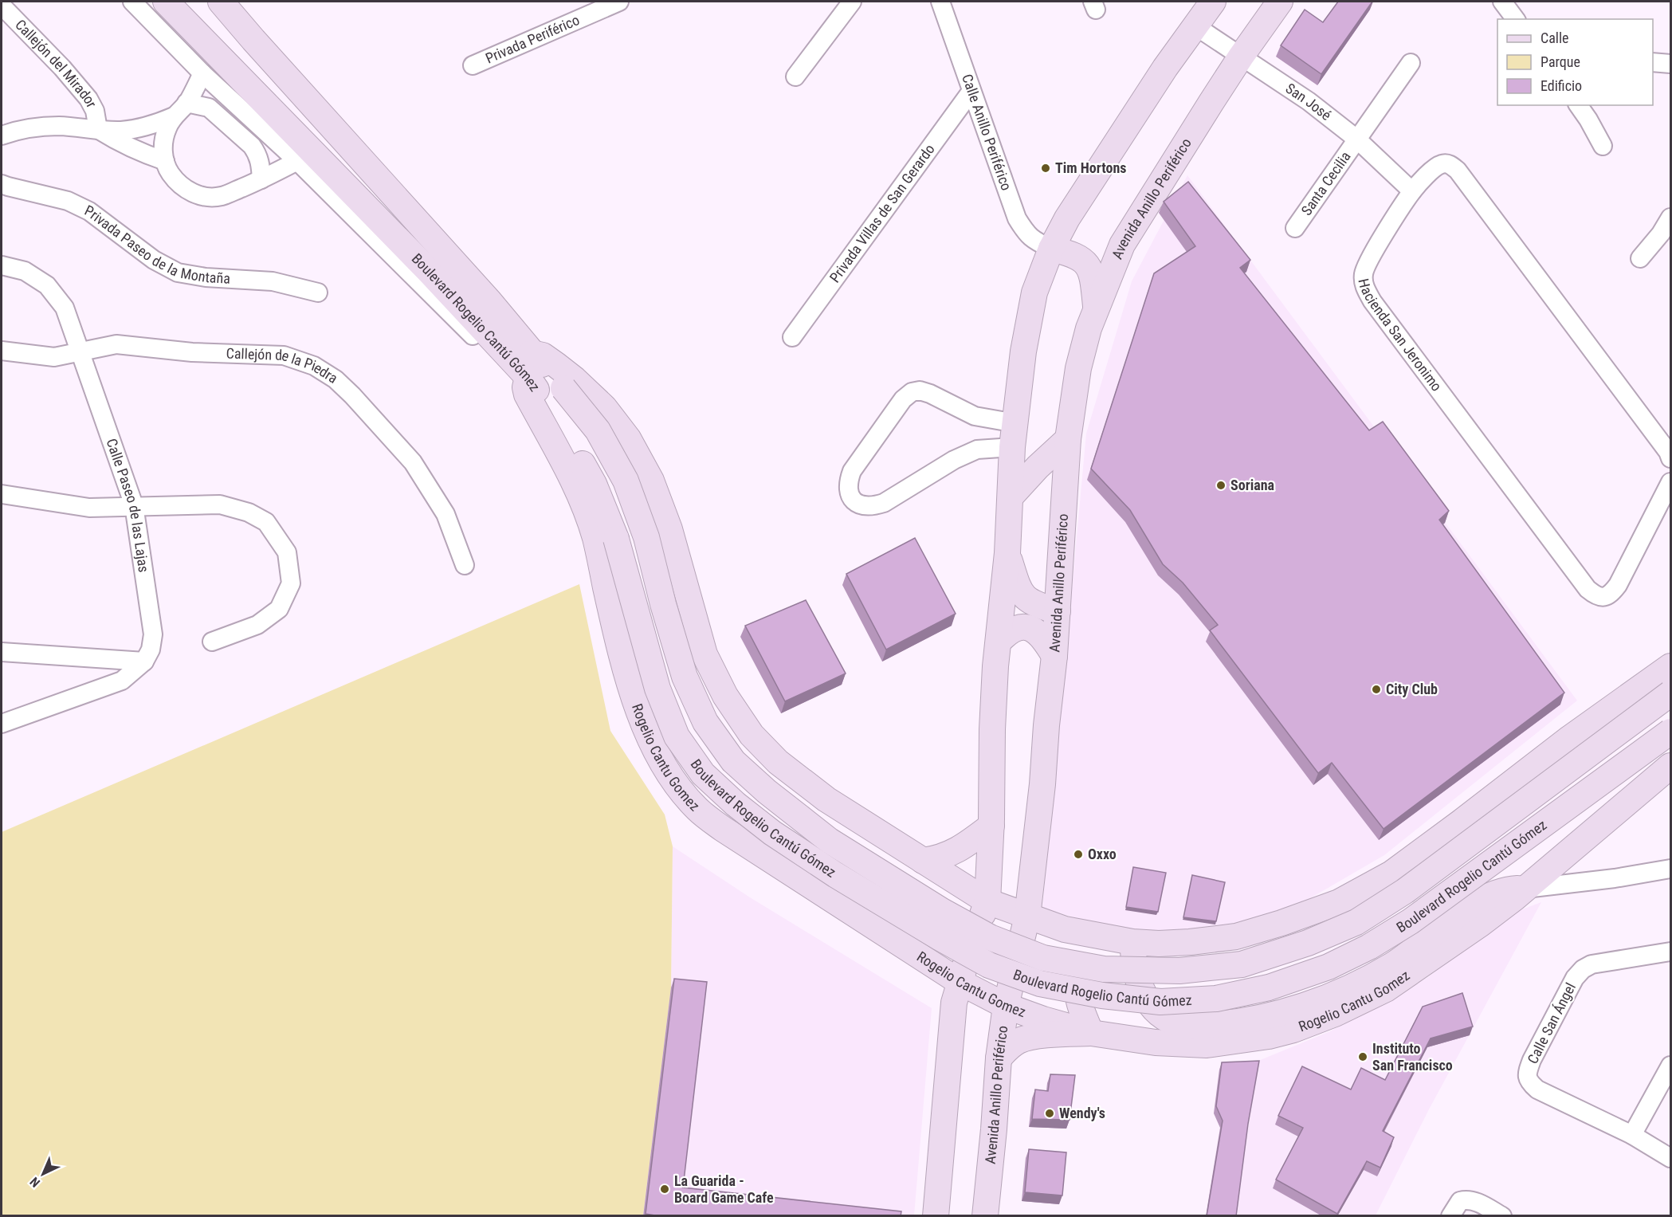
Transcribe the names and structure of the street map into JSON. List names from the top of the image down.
{
  "streets": {
    "street": [
      "Privada Periférico",
      "Callejón del Mirador",
      "San José",
      "Calle Anillo Periférico",
      "Santa Cecilia",
      "Avenida Anillo Periférico",
      "Privada Villas de San Gerardo",
      "Privada Paseo de la Montaña",
      "Boulevard Rogelio Cantú Gómez",
      "Hacienda San Jeronimo",
      "Callejón de la Piedra",
      "Calle Paseo de las Lajas",
      "Rogelio Cantu Gomez",
      "Calle San Ángel"
    ]
  },
  "crossings": [
    ["San José", "Santa Cecilia"],
    ["San José", "Avenida Anillo Periférico"],
    ["San José", "Hacienda San Jeronimo"],
    ["Calle Anillo Periférico", "Privada Villas de San Gerardo"],
    ["Avenida Anillo Periférico", "Rogelio Cantu Gomez"],
    ["Boulevard Rogelio Cantú Gómez", "Rogelio Cantu Gomez"],
    ["Callejón de la Piedra", "Calle Paseo de las Lajas"]
  ],
  "places": [
    "Tim Hortons",
    "Soriana",
    "City Club",
    "Oxxo",
    "Instituto San Francisco",
    "Wendy's",
    "La Guarida - Board Game Cafe"
  ],
  "legend": ["Calle", "Parque", "Edificio"],
  "north": "bottom left"
}
